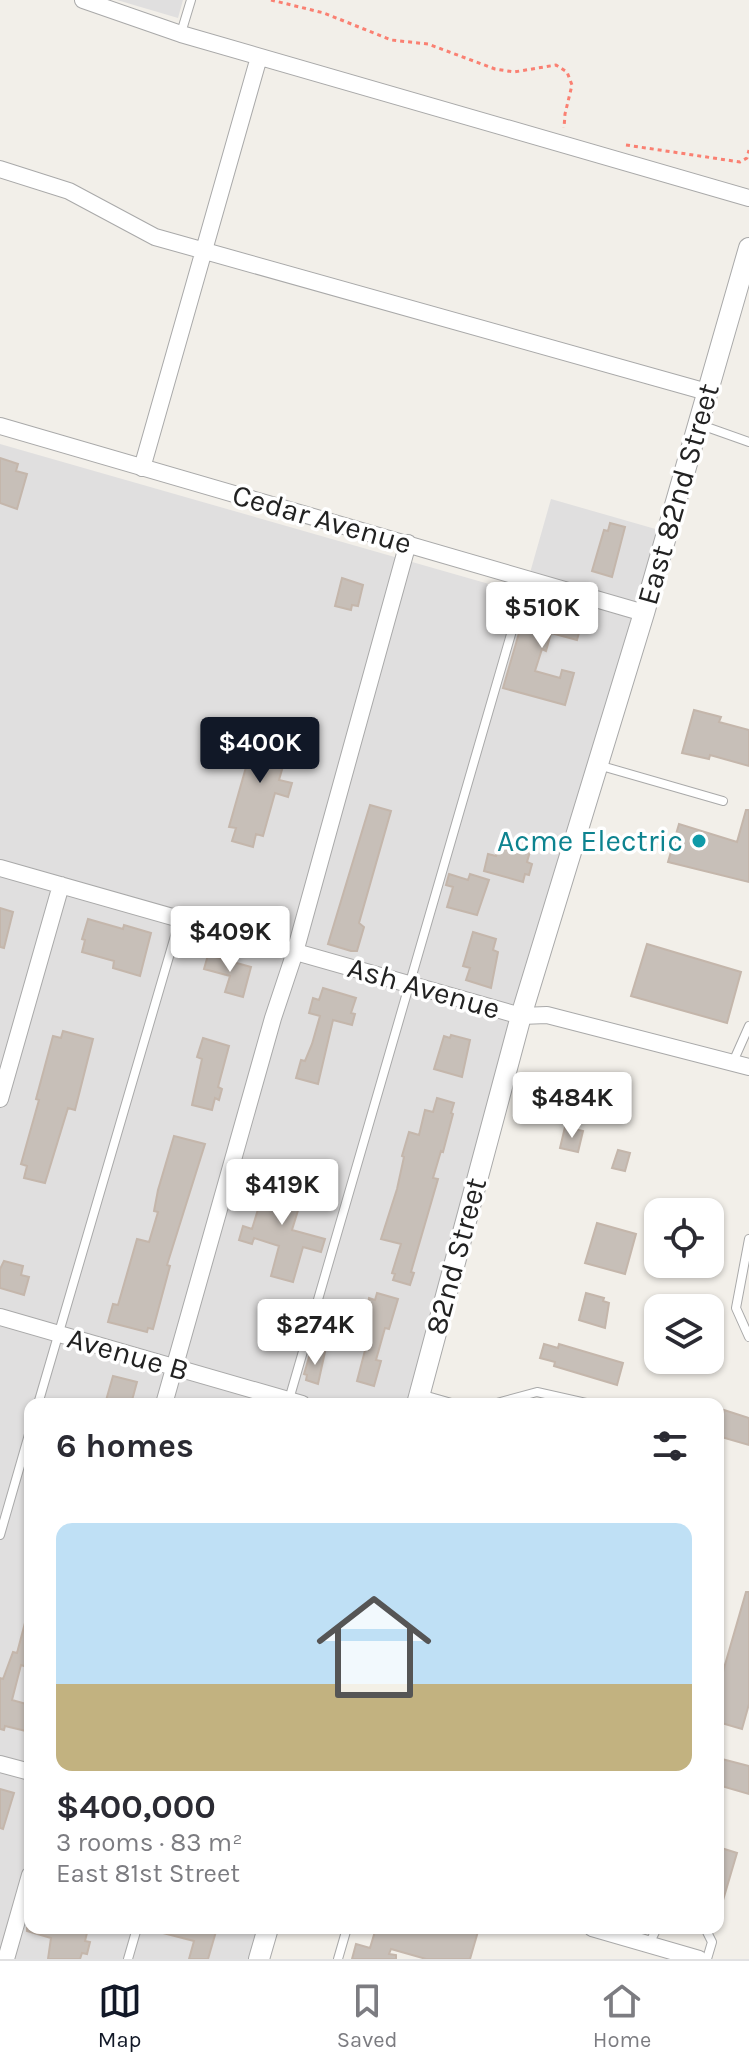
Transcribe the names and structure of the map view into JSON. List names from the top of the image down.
{
  "streets": {
    "street": [
      "East 82nd Street",
      "Cedar Avenue",
      "Ash Avenue",
      "82nd Street",
      "Avenue B"
    ]
  },
  "crossings": [
    ["East 82nd Street", "Cedar Avenue"],
    ["East 82nd Street", "Ash Avenue"],
    ["East 82nd Street", "82nd Street"],
    ["Ash Avenue", "82nd Street"]
  ],
  "places": ["Acme Electric"],
  "page": {
    "price": [
      "$510K",
      "$400K",
      "$409K",
      "$484K",
      "$419K",
      "$274K"
    ],
    "heading": "6 homes",
    "list": [
      {
        "name": "$400,000",
        "note": "3 rooms · 83 m² · East 81st Street"
      }
    ],
    "tabs": ["Map", "Saved", "Home"]
  }
}
